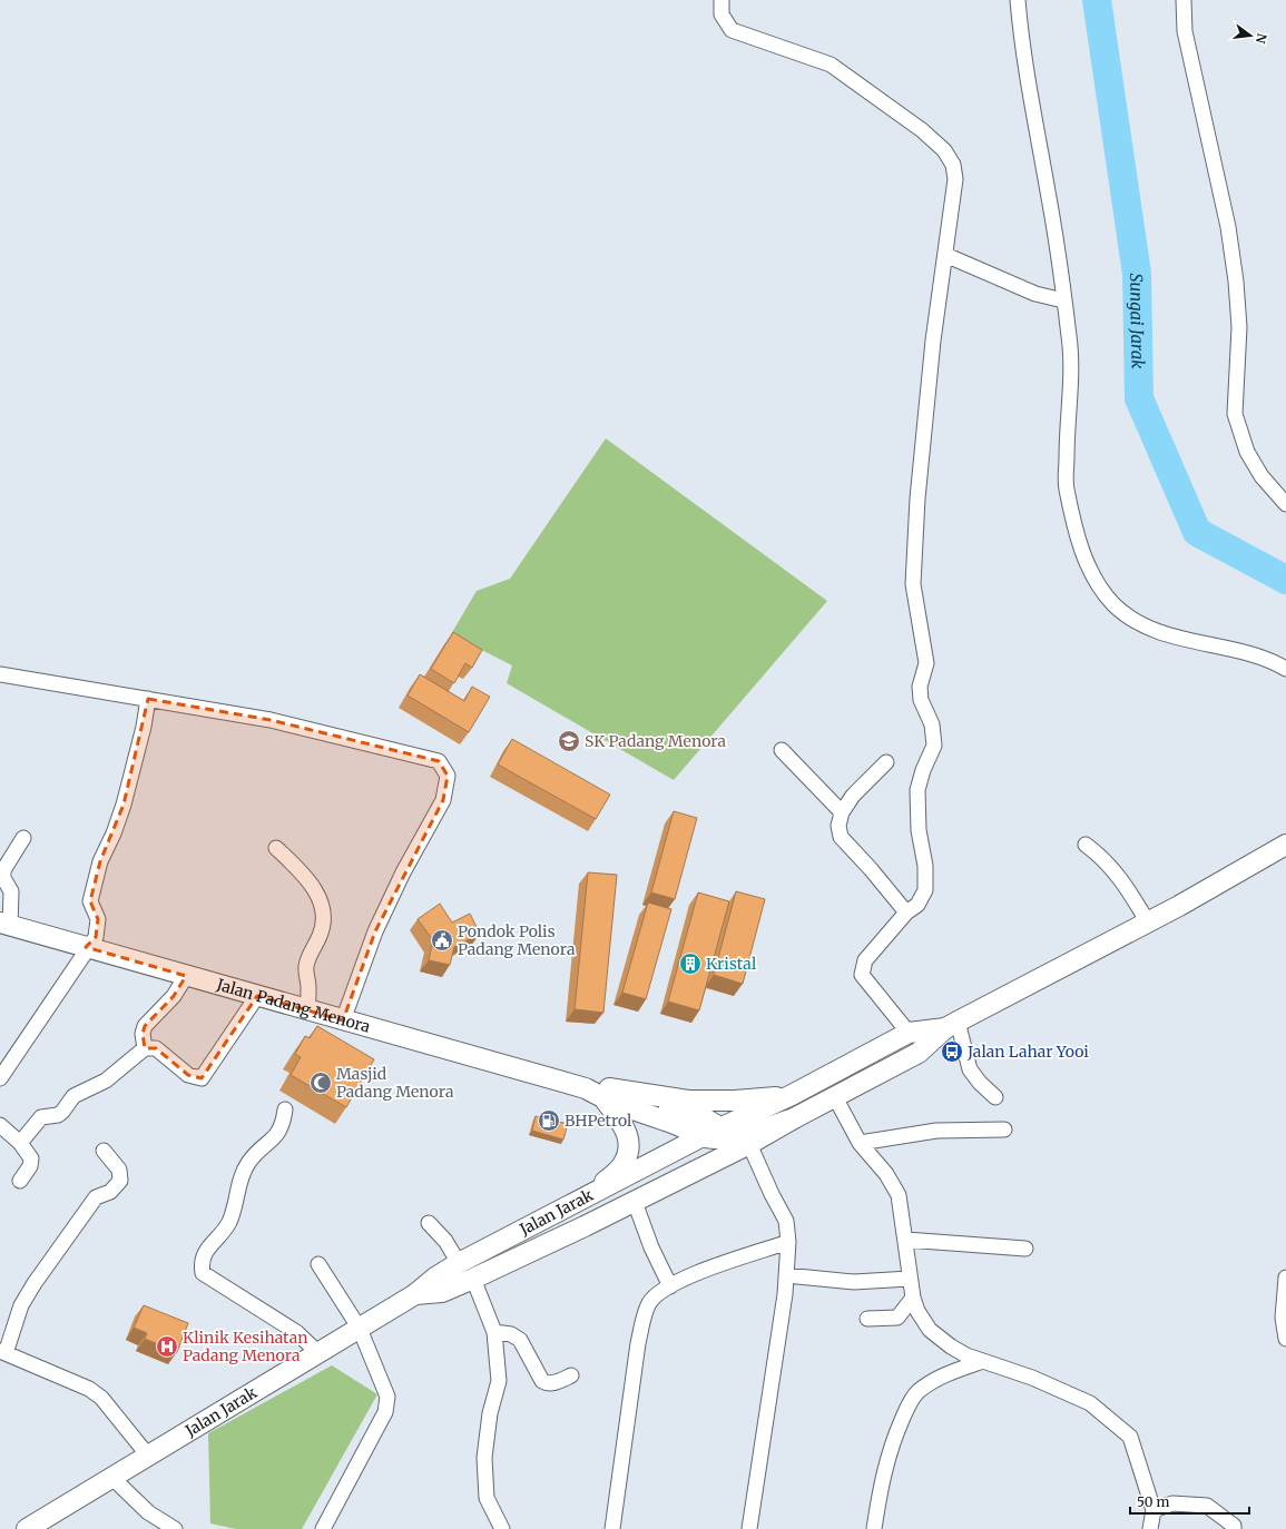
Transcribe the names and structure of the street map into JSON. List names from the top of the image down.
{
  "streets": {
    "main road": ["Jalan Padang Menora", "Jalan Jarak"]
  },
  "crossings": [
    ["Jalan Padang Menora", "Jalan Jarak"]
  ],
  "water": ["Sungai Jarak"],
  "places": {
    "school or university": ["SK Padang Menora"],
    "public building": ["Pondok Polis Padang Menora"],
    "building": ["Kristal"],
    "bus stop": ["Jalan Lahar Yooi"],
    "mosque": ["Masjid Padang Menora"],
    "fuel station": ["BHPetrol"],
    "hospital": ["Klinik Kesihatan Padang Menora"]
  },
  "scale_bar": "50 m",
  "north": "right"
}
